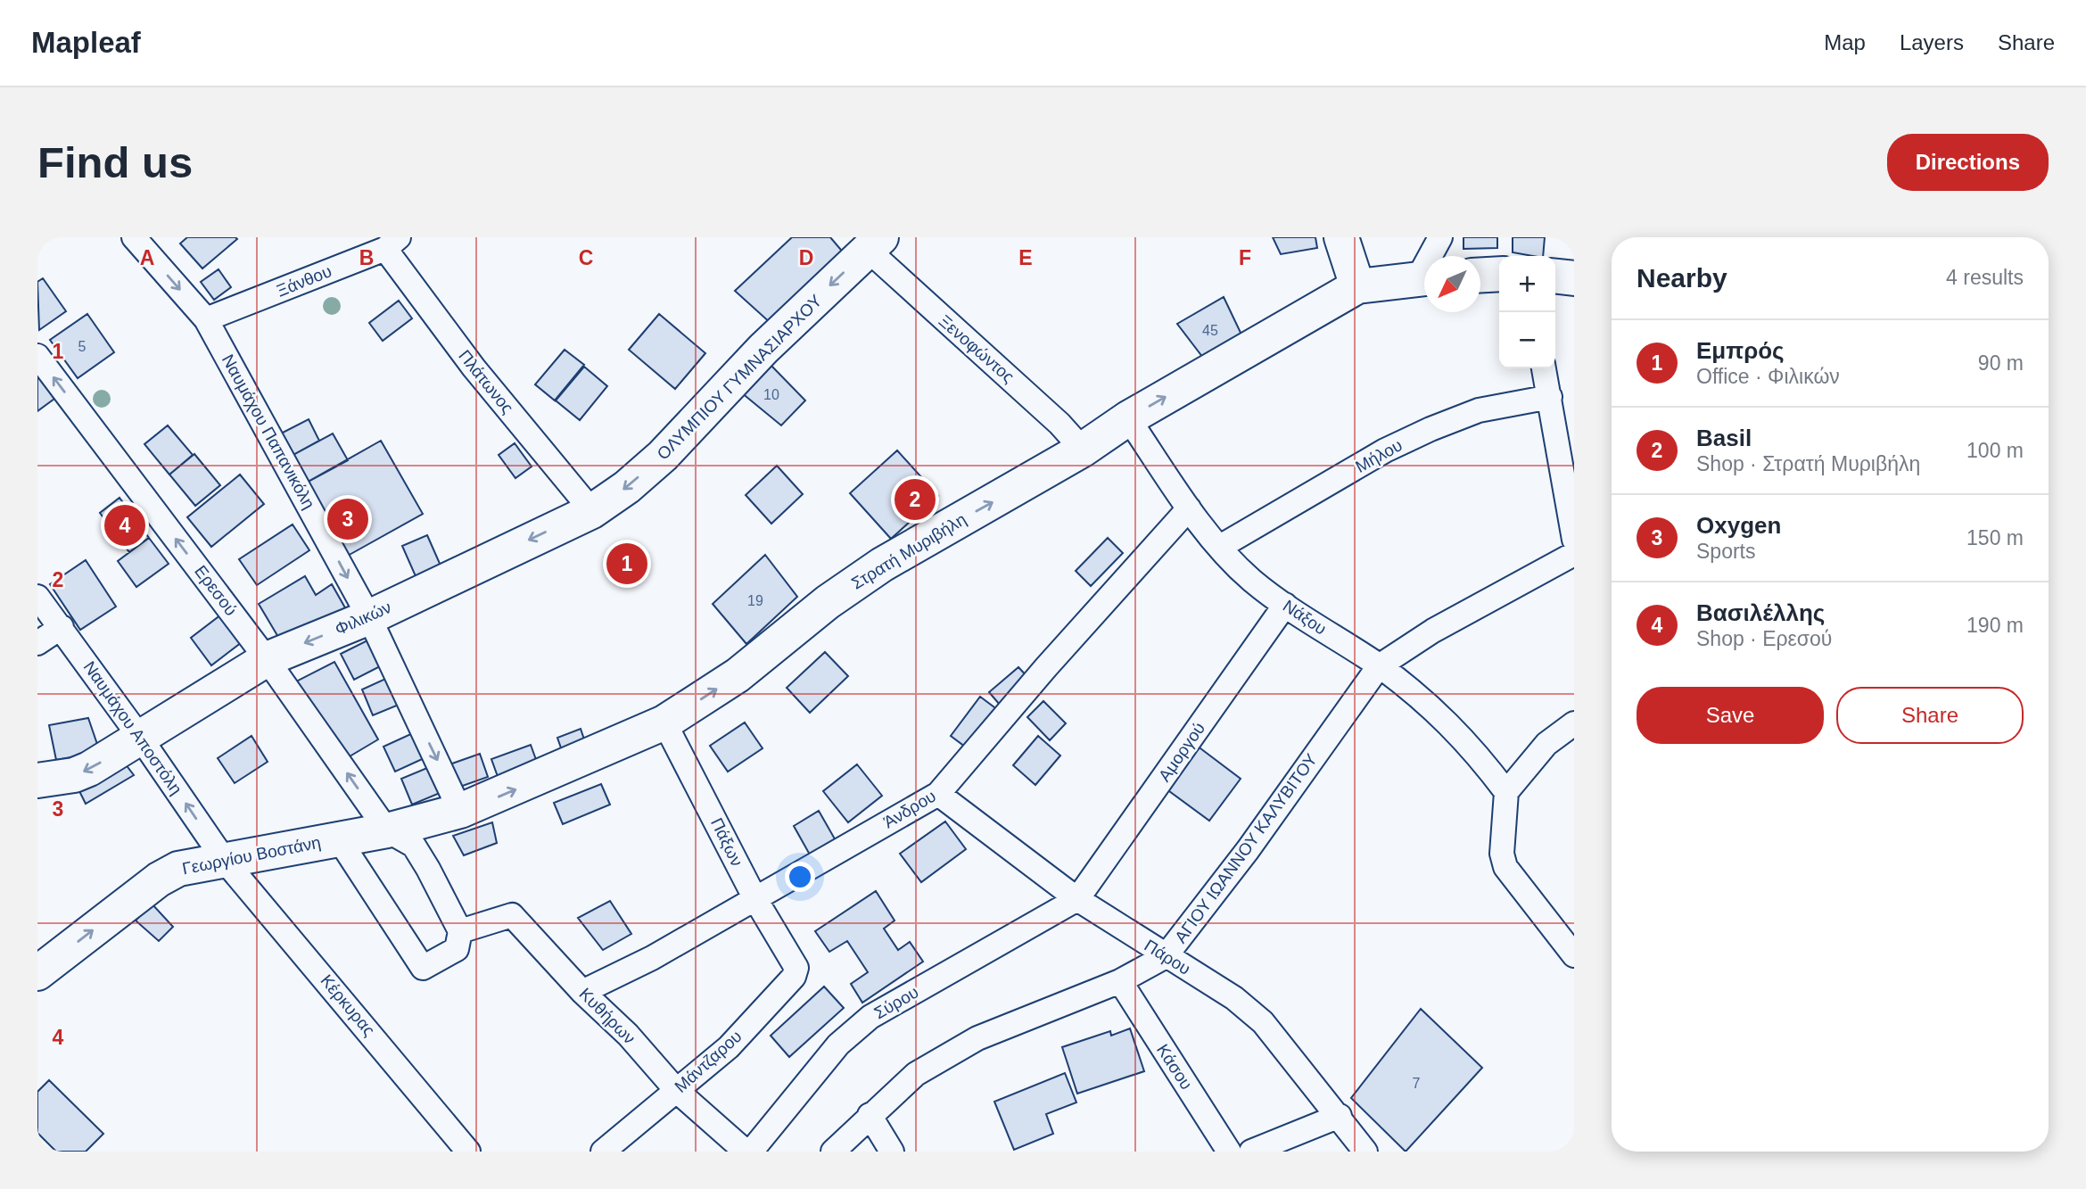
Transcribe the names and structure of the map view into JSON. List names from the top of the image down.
{
  "streets": {
    "main road": [
      "ΟΛΥΜΠΙΟΥ ΓΥΜΝΑΣΙΑΡΧΟΥ",
      "Στρατή Μυριβήλη",
      "Φιλικών",
      "Γεωργίου Βοστάνη"
    ],
    "street": [
      "Ξάνθου",
      "Ξενοφώντος",
      "Πλάτωνος",
      "Ναυμάχου Παπανικόλη",
      "Μήλου",
      "Ερεσού",
      "Νάξου",
      "Ναυμάχου Αποστόλη",
      "Αμοργού",
      "Άνδρου",
      "Πάξων",
      "ΑΓΙΟΥ ΙΩΑΝΝΟΥ ΚΑΛΥΒΙΤΟΥ",
      "Πάρου",
      "Σύρου",
      "Κέρκυρας",
      "Κυθήρων",
      "Μάντζαρου",
      "Κάσου"
    ]
  },
  "crossings": [
    ["Ξάνθου", "Πλάτωνος"],
    ["Ξάνθου", "Ναυμάχου Παπανικόλη"],
    ["Ξενοφώντος", "ΟΛΥΜΠΙΟΥ ΓΥΜΝΑΣΙΑΡΧΟΥ"],
    ["Ξενοφώντος", "Στρατή Μυριβήλη"],
    ["ΟΛΥΜΠΙΟΥ ΓΥΜΝΑΣΙΑΡΧΟΥ", "Πλάτωνος"],
    ["ΟΛΥΜΠΙΟΥ ΓΥΜΝΑΣΙΑΡΧΟΥ", "Φιλικών"],
    ["Πλάτωνος", "Φιλικών"],
    ["Ναυμάχου Παπανικόλη", "Στρατή Μυριβήλη"],
    ["Ναυμάχου Παπανικόλη", "Φιλικών"],
    ["Μήλου", "Νάξου"],
    ["Στρατή Μυριβήλη", "Ερεσού"],
    ["Στρατή Μυριβήλη", "Νάξου"],
    ["Στρατή Μυριβήλη", "Πάξων"],
    ["Στρατή Μυριβήλη", "Γεωργίου Βοστάνη"],
    ["Ερεσού", "Φιλικών"],
    ["Ερεσού", "Γεωργίου Βοστάνη"],
    ["Νάξου", "Αμοργού"],
    ["Νάξου", "Άνδρου"],
    ["Νάξου", "ΑΓΙΟΥ ΙΩΑΝΝΟΥ ΚΑΛΥΒΙΤΟΥ"],
    ["Φιλικών", "Ναυμάχου Αποστόλη"],
    ["Ναυμάχου Αποστόλη", "Γεωργίου Βοστάνη"],
    ["Ναυμάχου Αποστόλη", "Κέρκυρας"],
    ["Αμοργού", "Πάρου"],
    ["Αμοργού", "Σύρου"],
    ["Άνδρου", "Πάξων"],
    ["Άνδρου", "Πάρου"],
    ["Άνδρου", "Κυθήρων"],
    ["Πάξων", "Μάντζαρου"],
    ["ΑΓΙΟΥ ΙΩΑΝΝΟΥ ΚΑΛΥΒΙΤΟΥ", "Πάρου"],
    ["ΑΓΙΟΥ ΙΩΑΝΝΟΥ ΚΑΛΥΒΙΤΟΥ", "Κάσου"],
    ["Γεωργίου Βοστάνη", "Κέρκυρας"],
    ["Πάρου", "Σύρου"],
    ["Κυθήρων", "Μάντζαρου"]
  ],
  "one_way": [
    "ΟΛΥΜΠΙΟΥ ΓΥΜΝΑΣΙΑΡΧΟΥ",
    "Ναυμάχου Παπανικόλη",
    "Στρατή Μυριβήλη",
    "Ερεσού",
    "Φιλικών",
    "Ναυμάχου Αποστόλη",
    "Γεωργίου Βοστάνη"
  ],
  "house_numbers": [
    "45",
    "5",
    "10",
    "19",
    "7"
  ],
  "north": "bottom left",
  "page": {
    "header": "Mapleaf",
    "nav": ["Map", "Layers", "Share"],
    "buttons": [
      "Directions",
      ["Save", "Share"]
    ],
    "title": "Find us",
    "heading": ["Nearby", "4 results"],
    "map_buttons": ["+", "−"],
    "list": [
      {
        "mark": "1",
        "name": "Εμπρός",
        "note": "Office · Φιλικών",
        "value": "90 m"
      },
      {
        "mark": "2",
        "name": "Basil",
        "note": "Shop · Στρατή Μυριβήλη",
        "value": "100 m"
      },
      {
        "mark": "3",
        "name": "Oxygen",
        "note": "Sports",
        "value": "150 m"
      },
      {
        "mark": "4",
        "name": "Βασιλέλλης",
        "note": "Shop · Ερεσού",
        "value": "190 m"
      }
    ],
    "pins": [
      "2",
      "3",
      "4",
      "1"
    ]
  },
  "grid": {
    "columns": [
      "A",
      "B",
      "C",
      "D",
      "E",
      "F"
    ],
    "rows": [
      "1",
      "2",
      "3",
      "4"
    ]
  }
}
